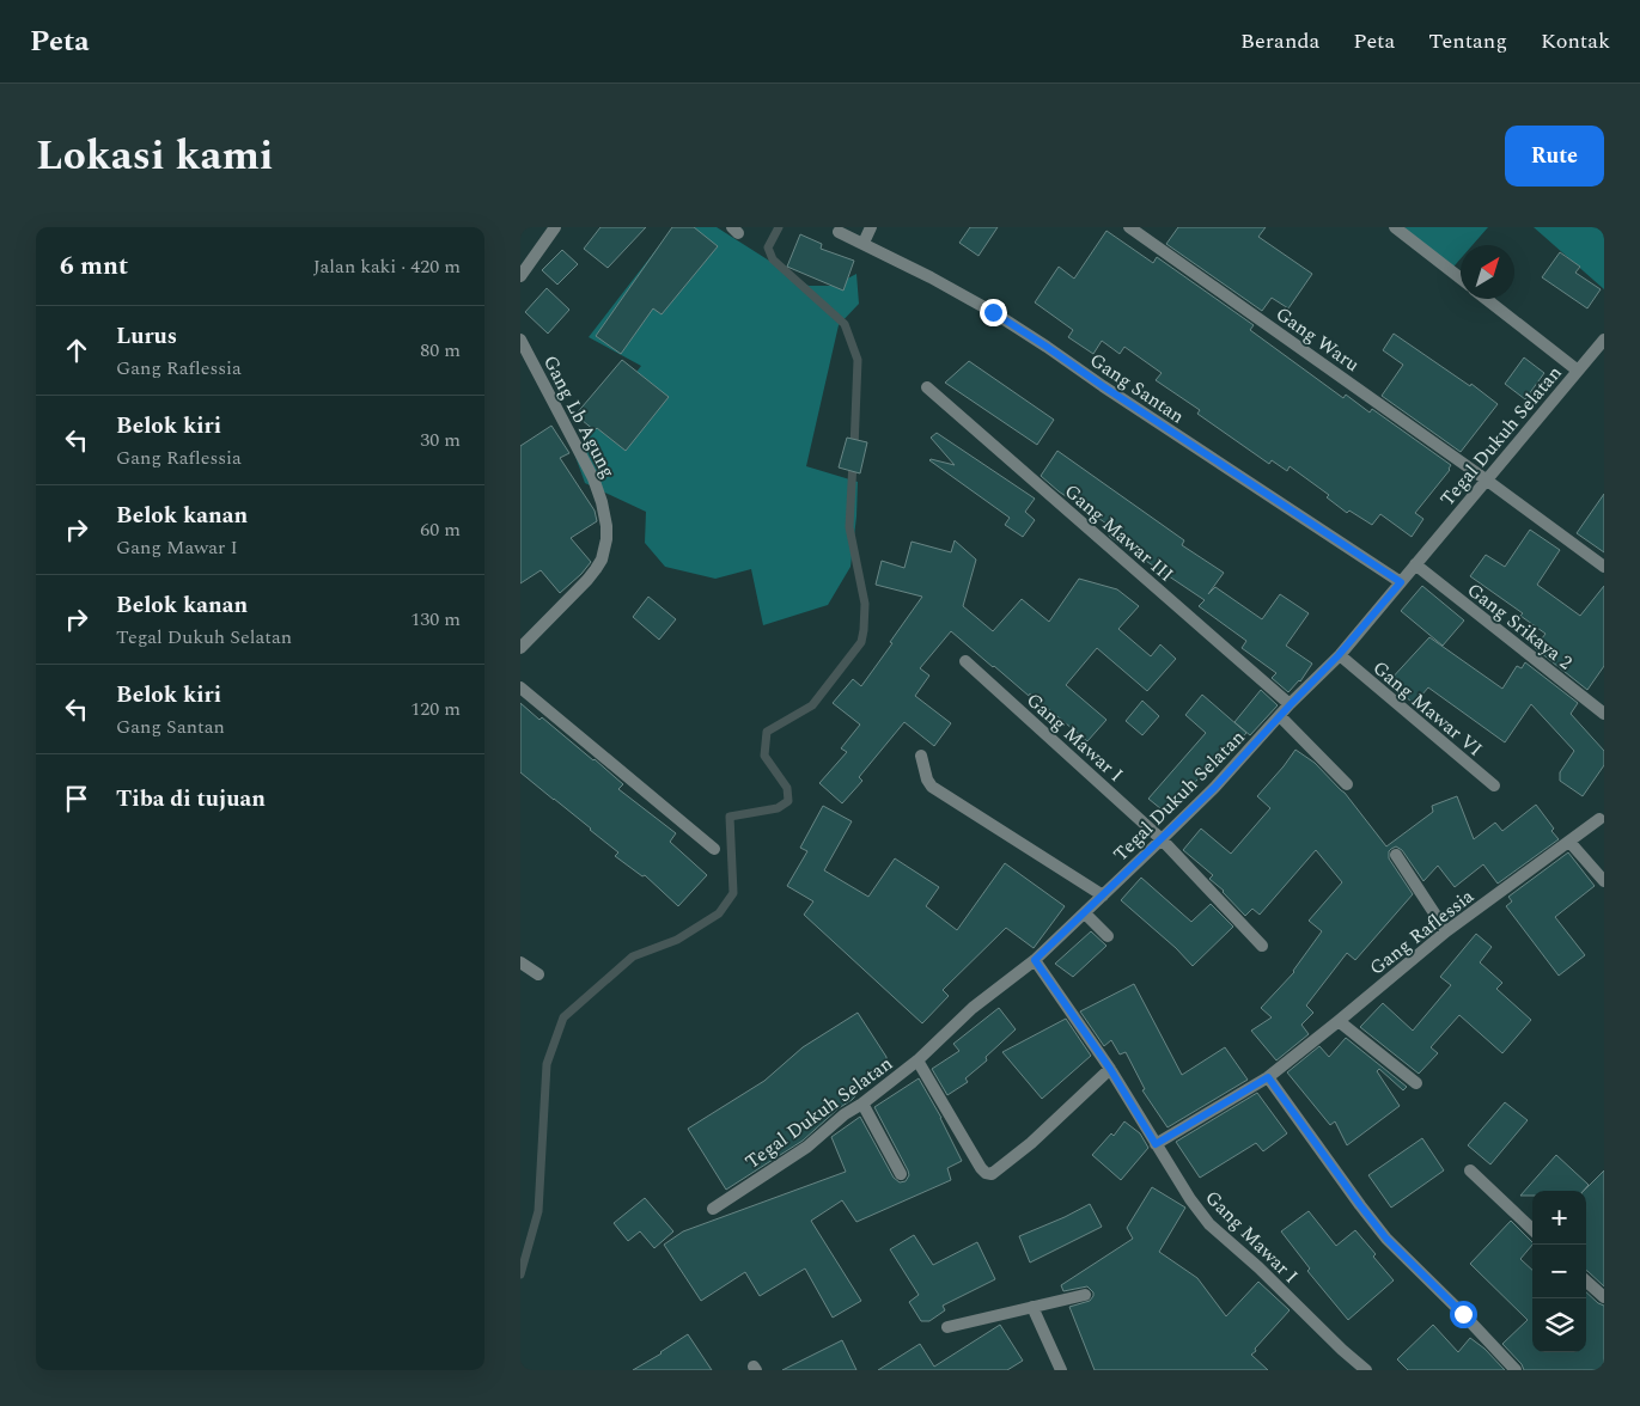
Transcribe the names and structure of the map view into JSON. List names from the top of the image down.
{
  "streets": {
    "street": [
      "Gang Waru",
      "Gang Santan",
      "Gang Lb Agung",
      "Tegal Dukuh Selatan",
      "Gang Mawar III",
      "Gang Srikaya 2",
      "Gang Mawar VI",
      "Gang Mawar I",
      "Gang Raflessia"
    ]
  },
  "crossings": [
    ["Gang Waru", "Tegal Dukuh Selatan"],
    ["Gang Santan", "Tegal Dukuh Selatan"],
    ["Tegal Dukuh Selatan", "Gang Mawar III"],
    ["Tegal Dukuh Selatan", "Gang Srikaya 2"],
    ["Tegal Dukuh Selatan", "Gang Mawar VI"],
    ["Tegal Dukuh Selatan", "Gang Mawar I"],
    ["Gang Mawar I", "Gang Raflessia"]
  ],
  "north": "top right",
  "page": {
    "header": "Peta",
    "nav": [
      "Beranda",
      "Peta",
      "Tentang",
      "Kontak"
    ],
    "title": "Lokasi kami",
    "buttons": "Rute",
    "heading": ["6 mnt", "Jalan kaki · 420 m"],
    "list": [
      ["Lurus", "Gang Raflessia", "80 m"],
      ["Belok kiri", "Gang Raflessia", "30 m"],
      ["Belok kanan", "Gang Mawar I", "60 m"],
      ["Belok kanan", "Tegal Dukuh Selatan", "130 m"],
      ["Belok kiri", "Gang Santan", "120 m"],
      "Tiba di tujuan"
    ],
    "map_buttons": ["+", "−"]
  }
}
